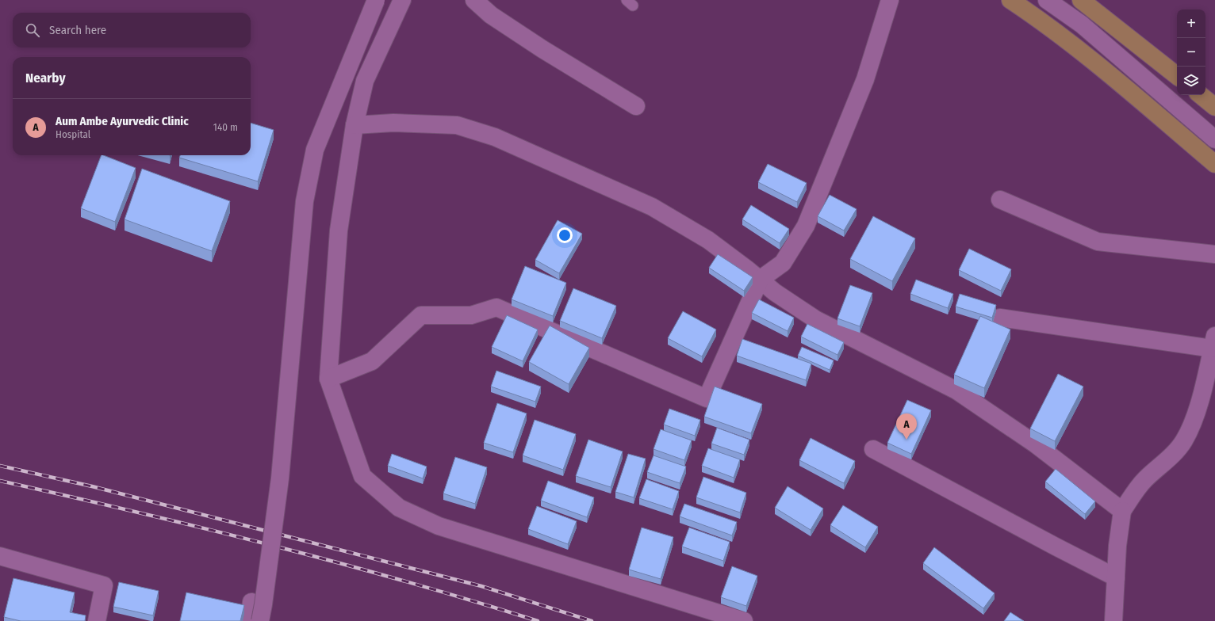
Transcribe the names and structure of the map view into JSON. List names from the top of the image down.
{
  "page": {
    "map_buttons": ["+", "−"],
    "search": "Search here",
    "heading": "Nearby",
    "list": [
      {
        "mark": "A",
        "name": "Aum Ambe Ayurvedic Clinic",
        "note": "Hospital",
        "value": "140 m"
      }
    ],
    "pins": "A"
  }
}
